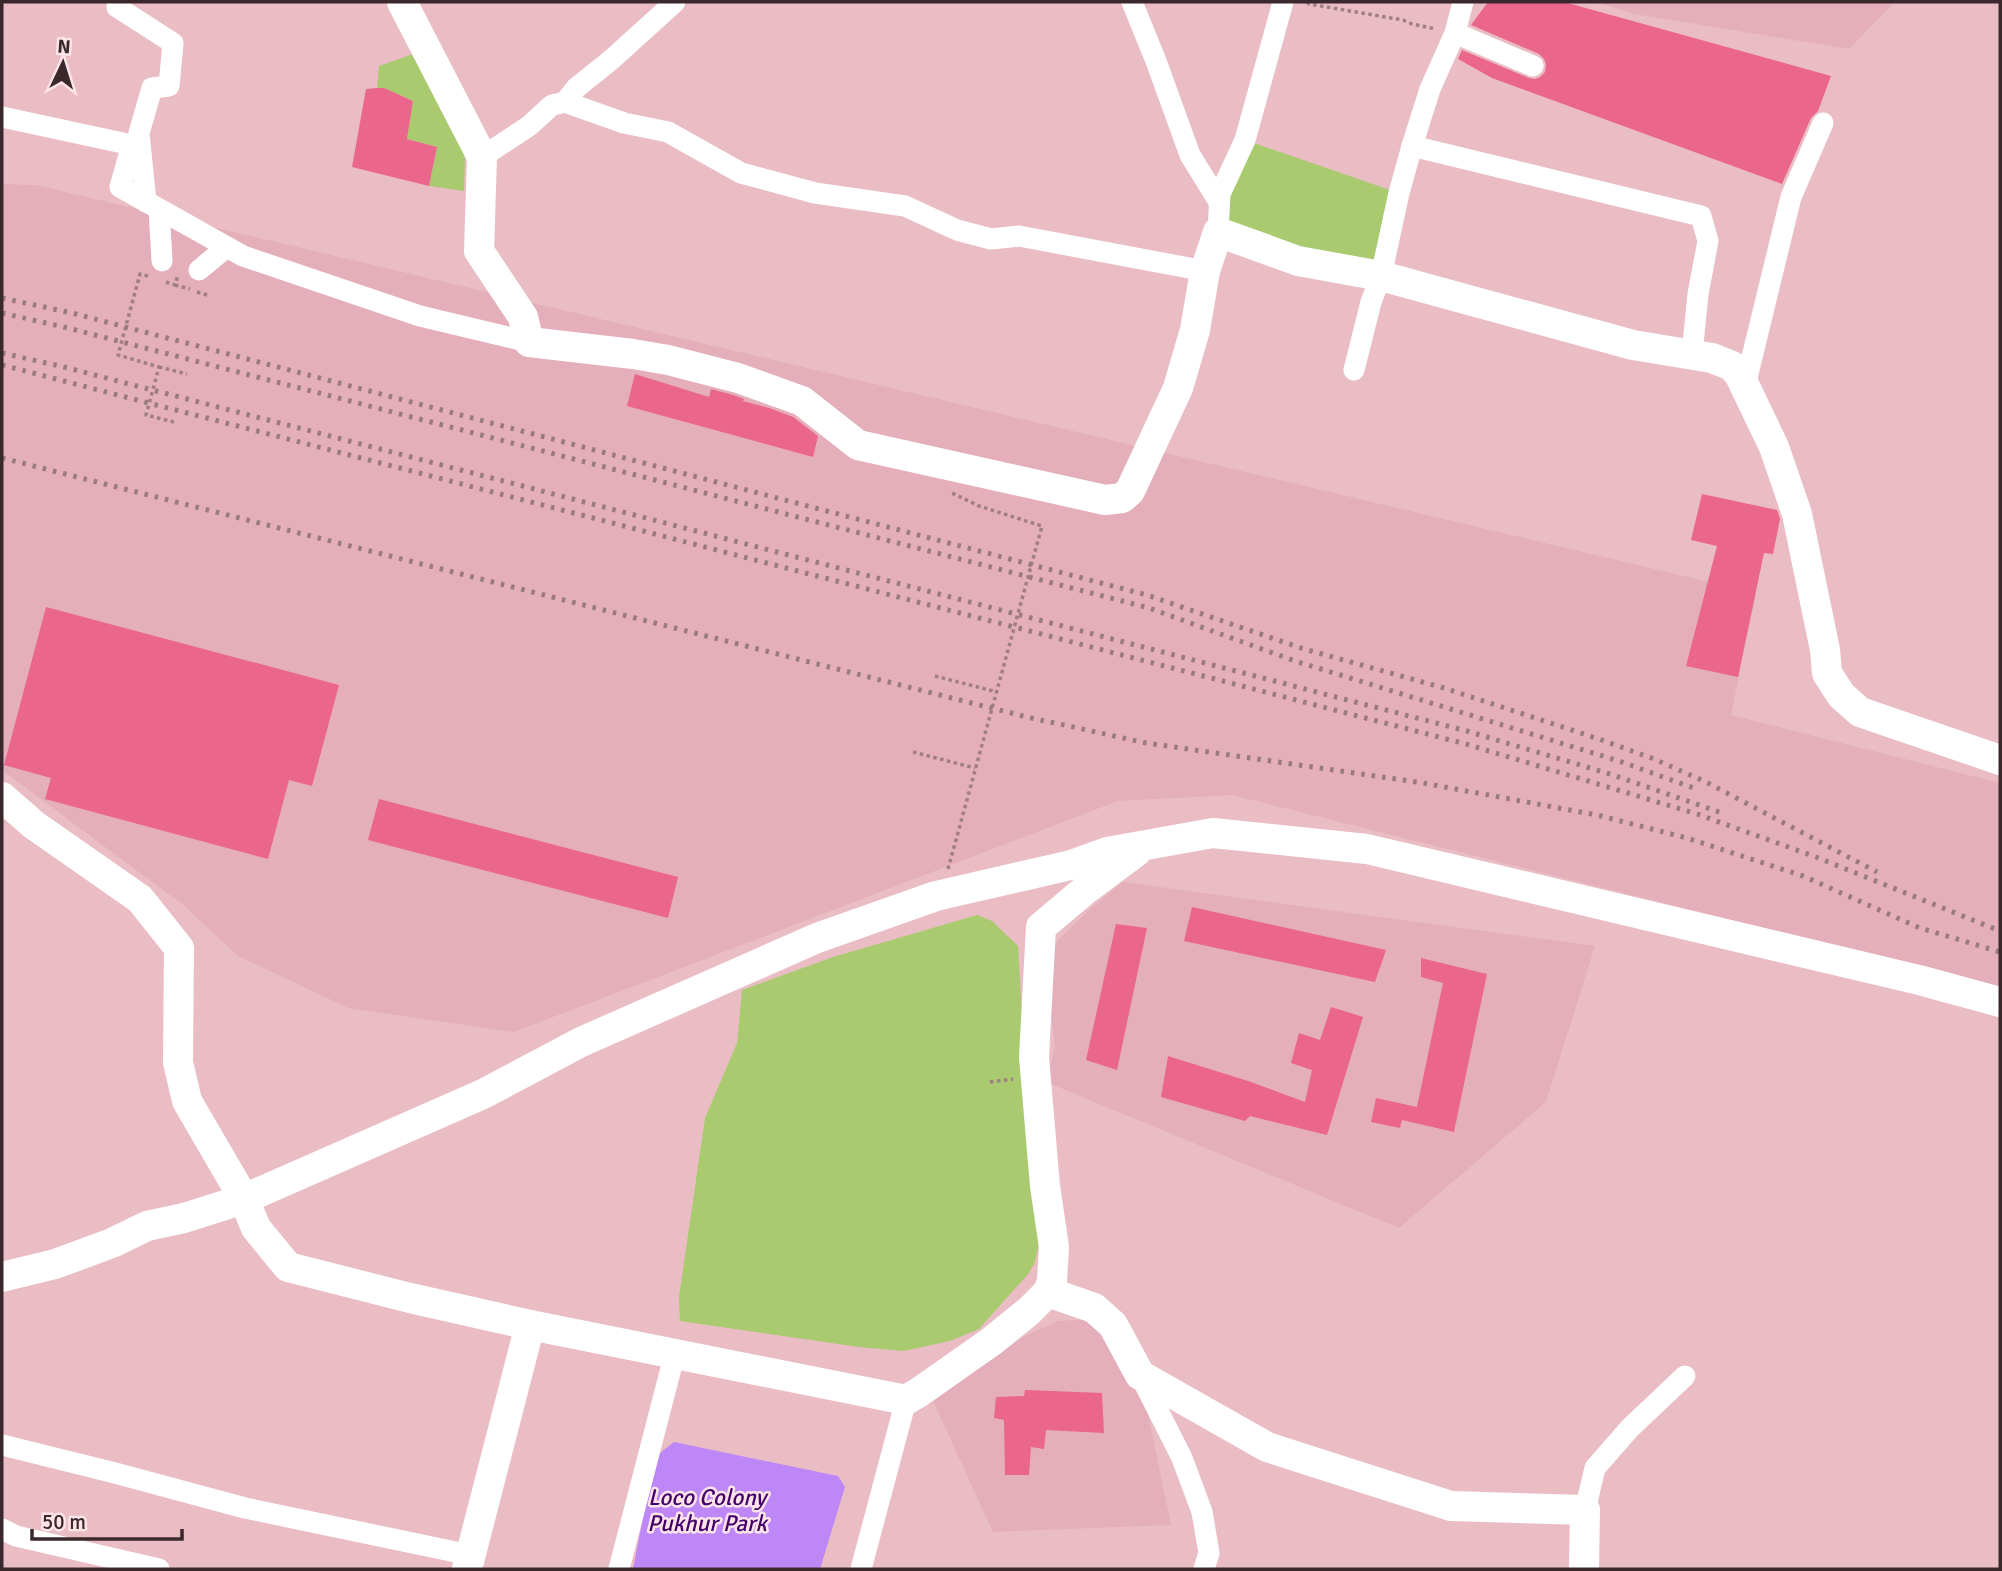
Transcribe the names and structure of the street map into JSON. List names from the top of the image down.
{
  "water": ["Loco Colony Pukhur Park"],
  "scale_bar": "50 m",
  "north": "top"
}
